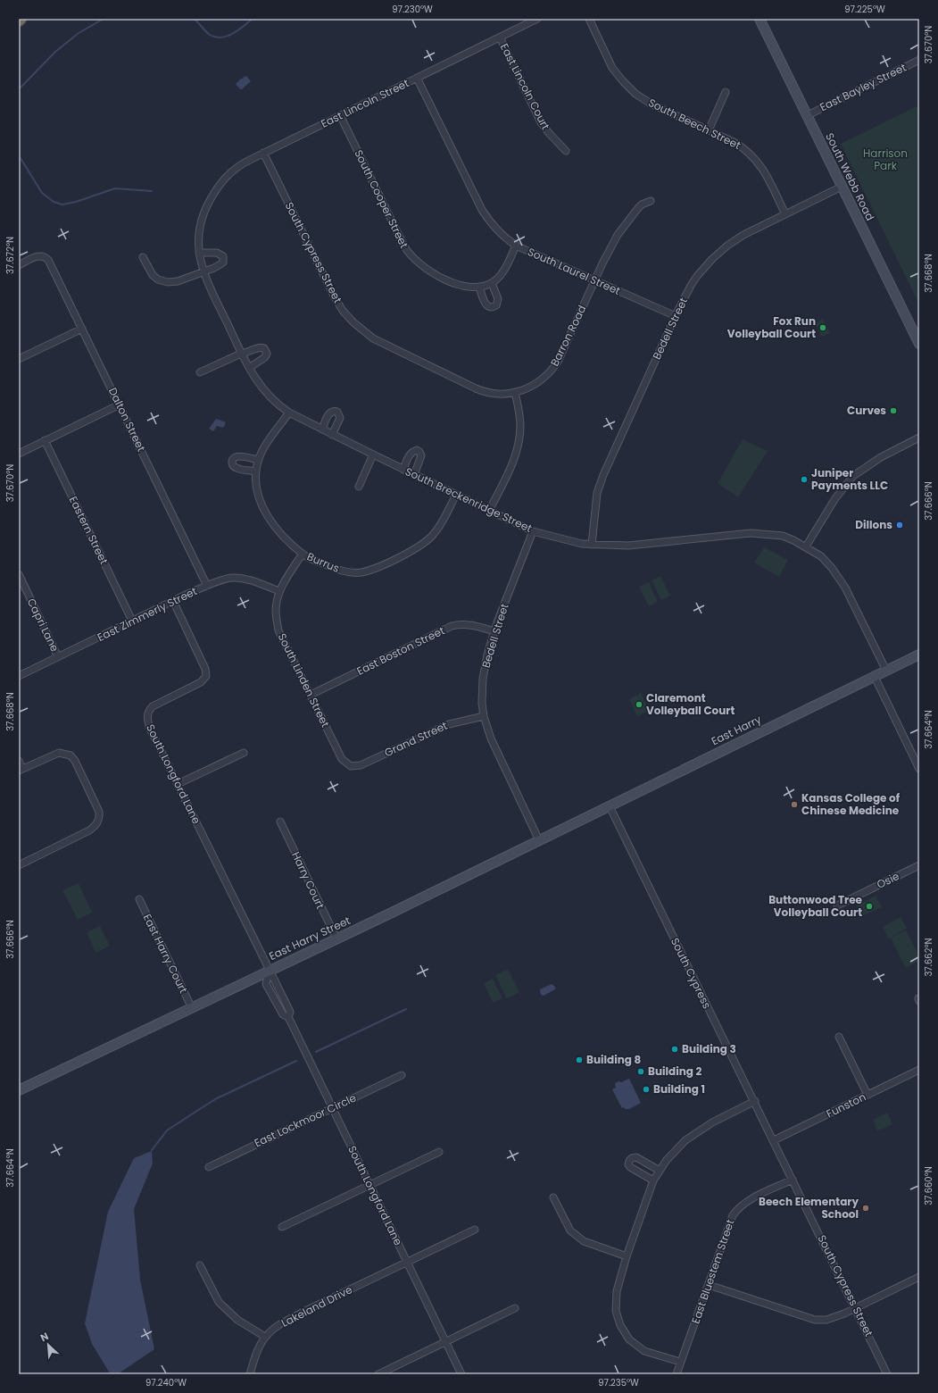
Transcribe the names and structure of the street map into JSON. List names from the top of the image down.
{
  "streets": {
    "main road": ["South Webb Road", "East Harry", "East Harry Street"],
    "street": [
      "East Lincoln Court",
      "East Bayley Street",
      "East Lincoln Street",
      "South Beech Street",
      "South Cooper Street",
      "South Cypress Street",
      "South Laurel Street",
      "Bedell Street",
      "Barron Road",
      "Dalton Street",
      "South Breckenridge Street",
      "Eastern Street",
      "Burrus",
      "East Zimmerly Street",
      "Capri Lane",
      "East Boston Street",
      "South Linden Street",
      "Grand Street",
      "South Longford Lane",
      "Harry Court",
      "Osie",
      "East Harry Court",
      "South Cypress",
      "Funston",
      "East Lockmoor Circle",
      "East Bluestem Street",
      "Lakeland Drive"
    ]
  },
  "crossings": [
    ["East Lincoln Court", "East Lincoln Street"],
    ["East Bayley Street", "South Webb Road"],
    ["East Lincoln Street", "South Cooper Street"],
    ["East Lincoln Street", "South Cypress Street"],
    ["East Lincoln Street", "South Laurel Street"],
    ["East Lincoln Street", "South Breckenridge Street"],
    ["South Beech Street", "Bedell Street"],
    ["South Webb Road", "Bedell Street"],
    ["South Cooper Street", "South Laurel Street"],
    ["South Cypress Street", "Barron Road"],
    ["South Cypress Street", "South Cypress"],
    ["South Cypress Street", "Funston"],
    ["South Cypress Street", "East Bluestem Street"],
    ["South Laurel Street", "Bedell Street"],
    ["South Laurel Street", "Barron Road"],
    ["Bedell Street", "South Breckenridge Street"],
    ["Bedell Street", "East Boston Street"],
    ["Bedell Street", "Grand Street"],
    ["Bedell Street", "East Harry Street"],
    ["Dalton Street", "East Zimmerly Street"],
    ["South Breckenridge Street", "Burrus"],
    ["Eastern Street", "East Zimmerly Street"],
    ["Burrus", "South Linden Street"],
    ["East Zimmerly Street", "Capri Lane"],
    ["East Zimmerly Street", "South Linden Street"],
    ["East Zimmerly Street", "South Longford Lane"],
    ["East Boston Street", "South Linden Street"],
    ["South Linden Street", "Grand Street"],
    ["East Harry", "East Harry Street"],
    ["East Harry", "South Cypress"],
    ["South Longford Lane", "East Harry Street"],
    ["South Longford Lane", "East Lockmoor Circle"],
    ["South Longford Lane", "Lakeland Drive"],
    ["Harry Court", "East Harry Street"],
    ["East Harry Street", "East Harry Court"],
    ["East Harry Street", "South Cypress"],
    ["South Cypress", "Funston"]
  ],
  "parks": ["Harrison Park"],
  "places": [
    "Fox Run Volleyball Court",
    "Curves",
    "Juniper Payments LLC",
    "Dillons",
    "Claremont Volleyball Court",
    "Kansas College of Chinese Medicine",
    "Buttonwood Tree Volleyball Court",
    "Building 3",
    "Building 8",
    "Building 2",
    "Building 1",
    "Beech Elementary School"
  ],
  "north": "top left",
  "coordinates": [
    "97.230°W",
    "97.225°W",
    "37.670°N",
    "37.672°N",
    "37.668°N",
    "37.666°N",
    "37.664°N",
    "37.662°N",
    "37.660°N",
    "97.240°W",
    "97.235°W"
  ]
}
